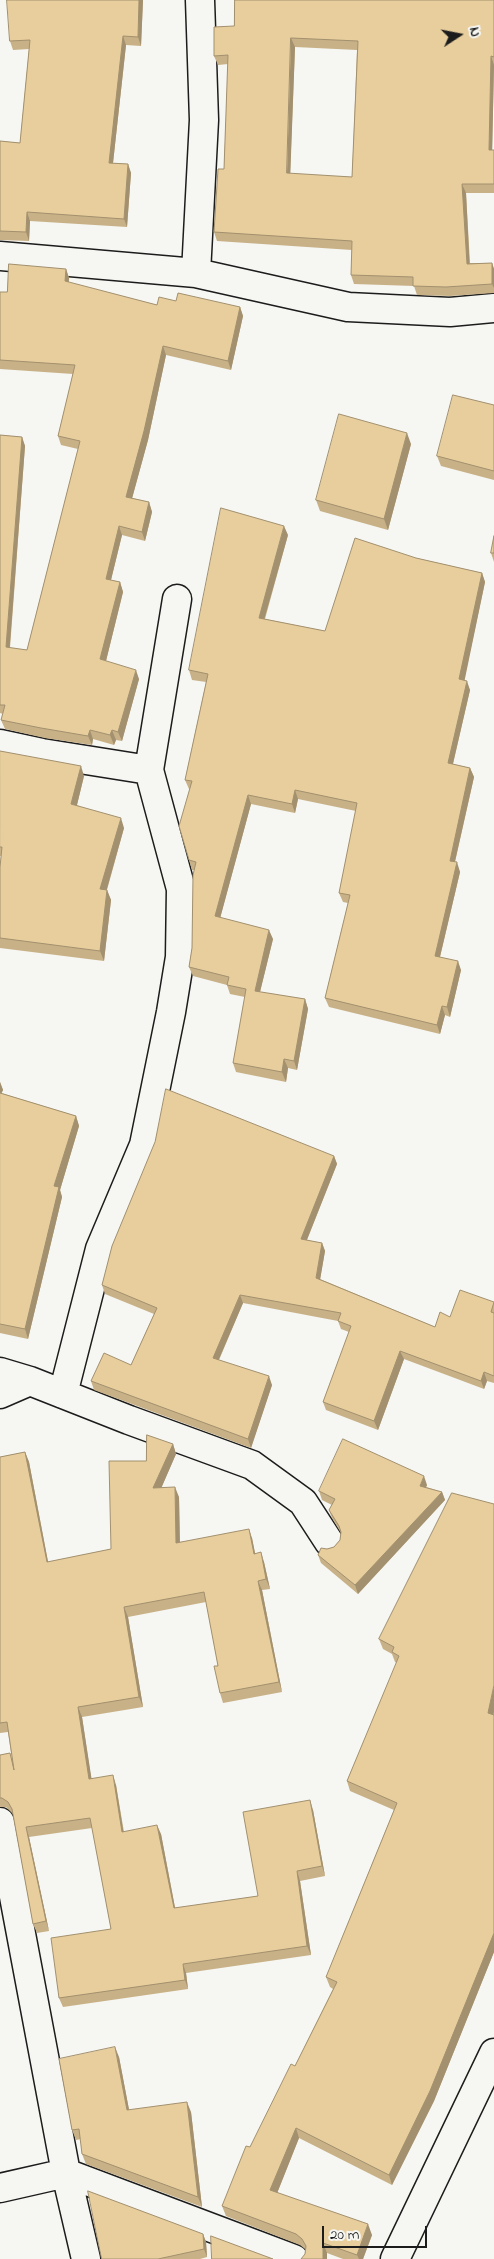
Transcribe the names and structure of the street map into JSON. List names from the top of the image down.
{
  "scale_bar": "20 m",
  "north": "right"
}
